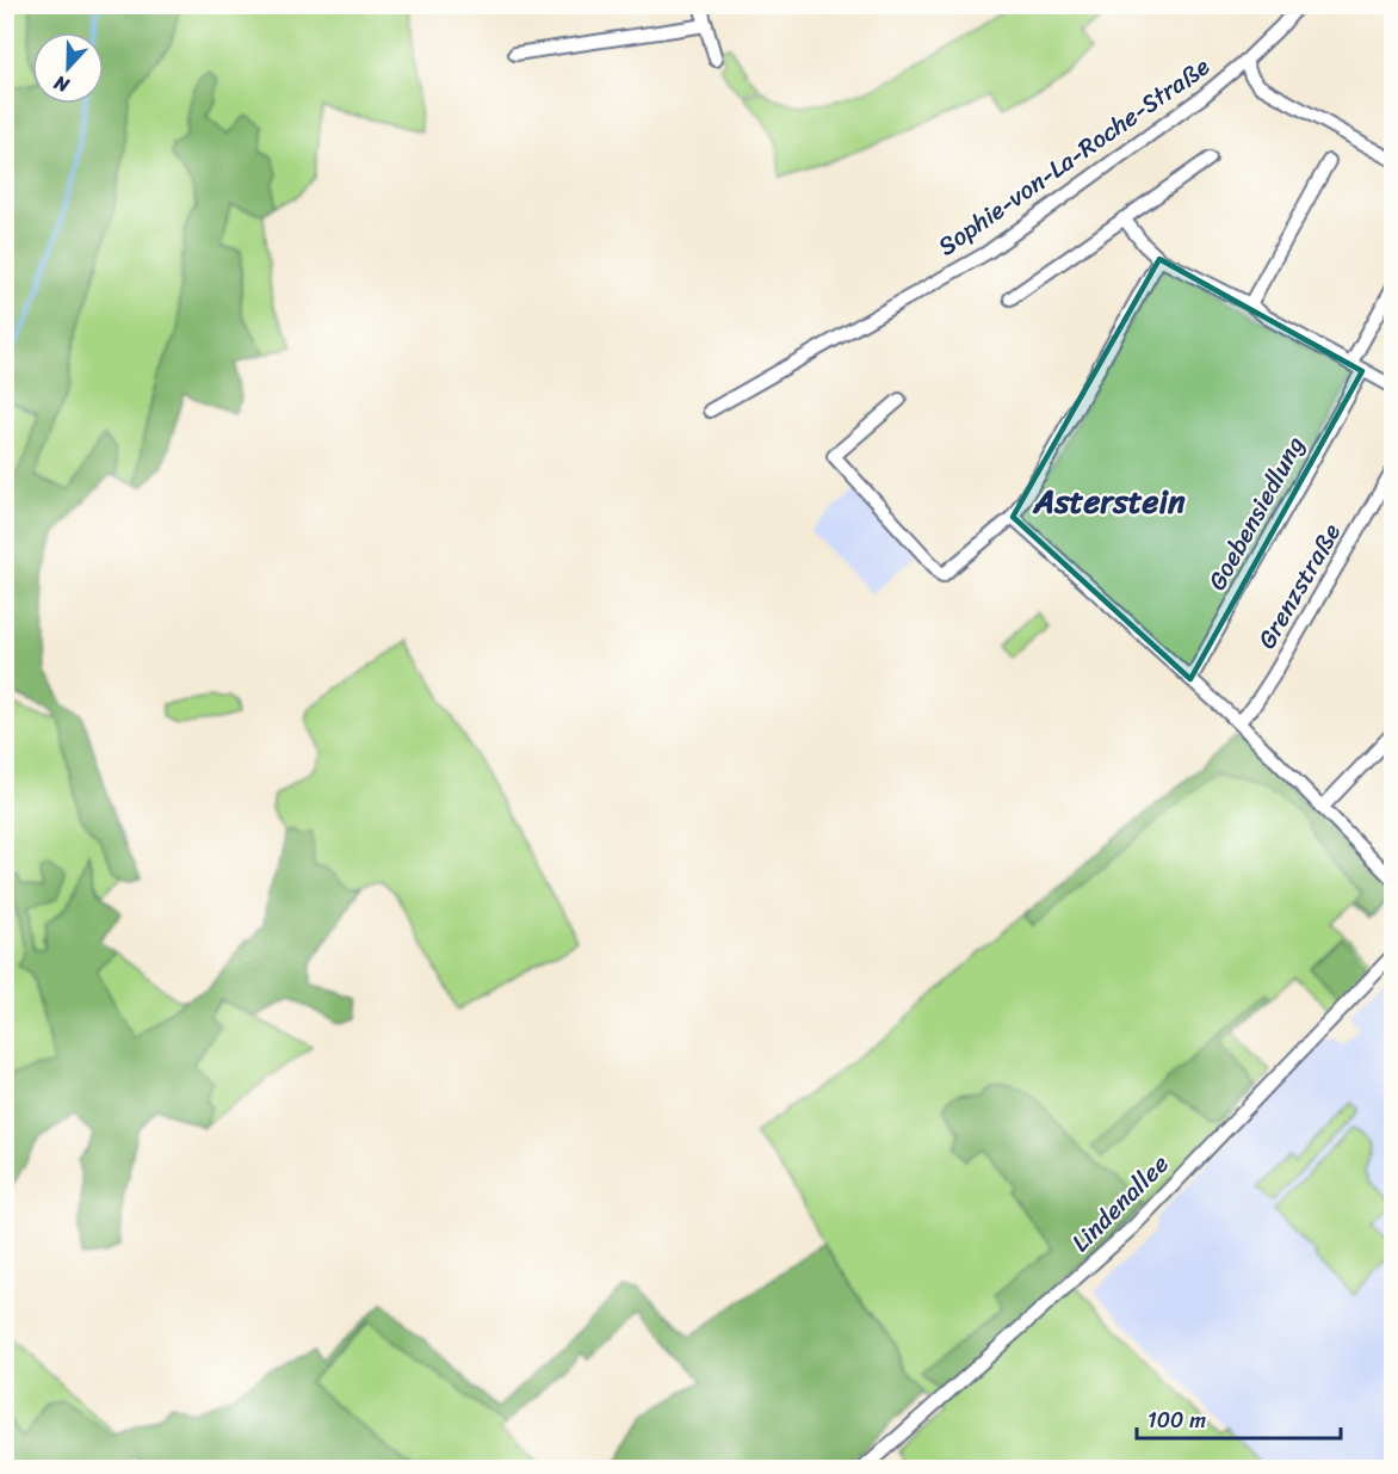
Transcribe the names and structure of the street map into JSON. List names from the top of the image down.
{
  "streets": {
    "street": [
      "Sophie-von-La-Roche-Straße",
      "Goebensiedlung",
      "Grenzstraße",
      "Lindenallee"
    ]
  },
  "districts": ["Asterstein"],
  "scale_bar": "100 m",
  "north": "bottom"
}
